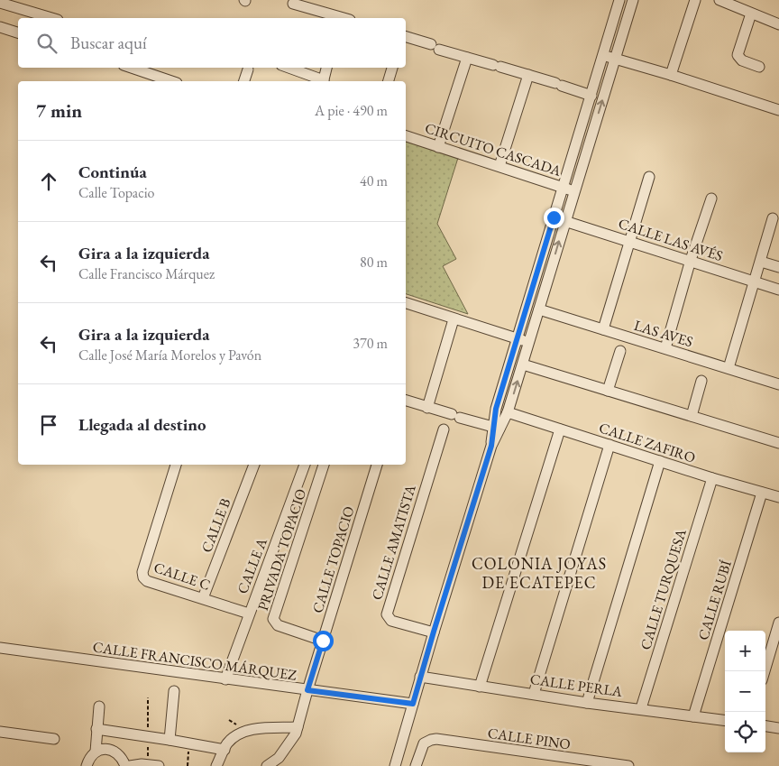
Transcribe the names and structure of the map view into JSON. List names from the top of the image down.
{
  "streets": {
    "street": [
      "CIRCUITO CASCADA",
      "CALLE LAS AVÉS",
      "LAS AVES",
      "CALLE ZAFIRO",
      "CALLE B",
      "CALLE AMATISTA",
      "PRIVADA TOPACIO",
      "CALLE TOPACIO",
      "CALLE A",
      "CALLE C",
      "CALLE TURQUESA",
      "CALLE RUBÍ",
      "CALLE FRANCISCO MÁRQUEZ",
      "CALLE PERLA",
      "CALLE PINO"
    ]
  },
  "crossings": [
    ["CALLE ZAFIRO", "CALLE TURQUESA"],
    ["CALLE ZAFIRO", "CALLE RUBÍ"],
    ["CALLE B", "CALLE C"],
    ["PRIVADA TOPACIO", "CALLE TOPACIO"],
    ["CALLE TOPACIO", "CALLE FRANCISCO MÁRQUEZ"],
    ["CALLE A", "CALLE C"],
    ["CALLE A", "CALLE FRANCISCO MÁRQUEZ"],
    ["CALLE TURQUESA", "CALLE PERLA"],
    ["CALLE RUBÍ", "CALLE PERLA"]
  ],
  "districts": ["COLONIA JOYAS DE ECATEPEC"],
  "page": {
    "search": "Buscar aquí",
    "heading": ["7 min", "A pie · 490 m"],
    "list": [
      ["Continúa", "Calle Topacio", "40 m"],
      ["Gira a la izquierda", "Calle Francisco Márquez", "80 m"],
      ["Gira a la izquierda", "Calle José María Morelos y Pavón", "370 m"],
      "Llegada al destino"
    ],
    "map_buttons": ["+", "−"]
  }
}
